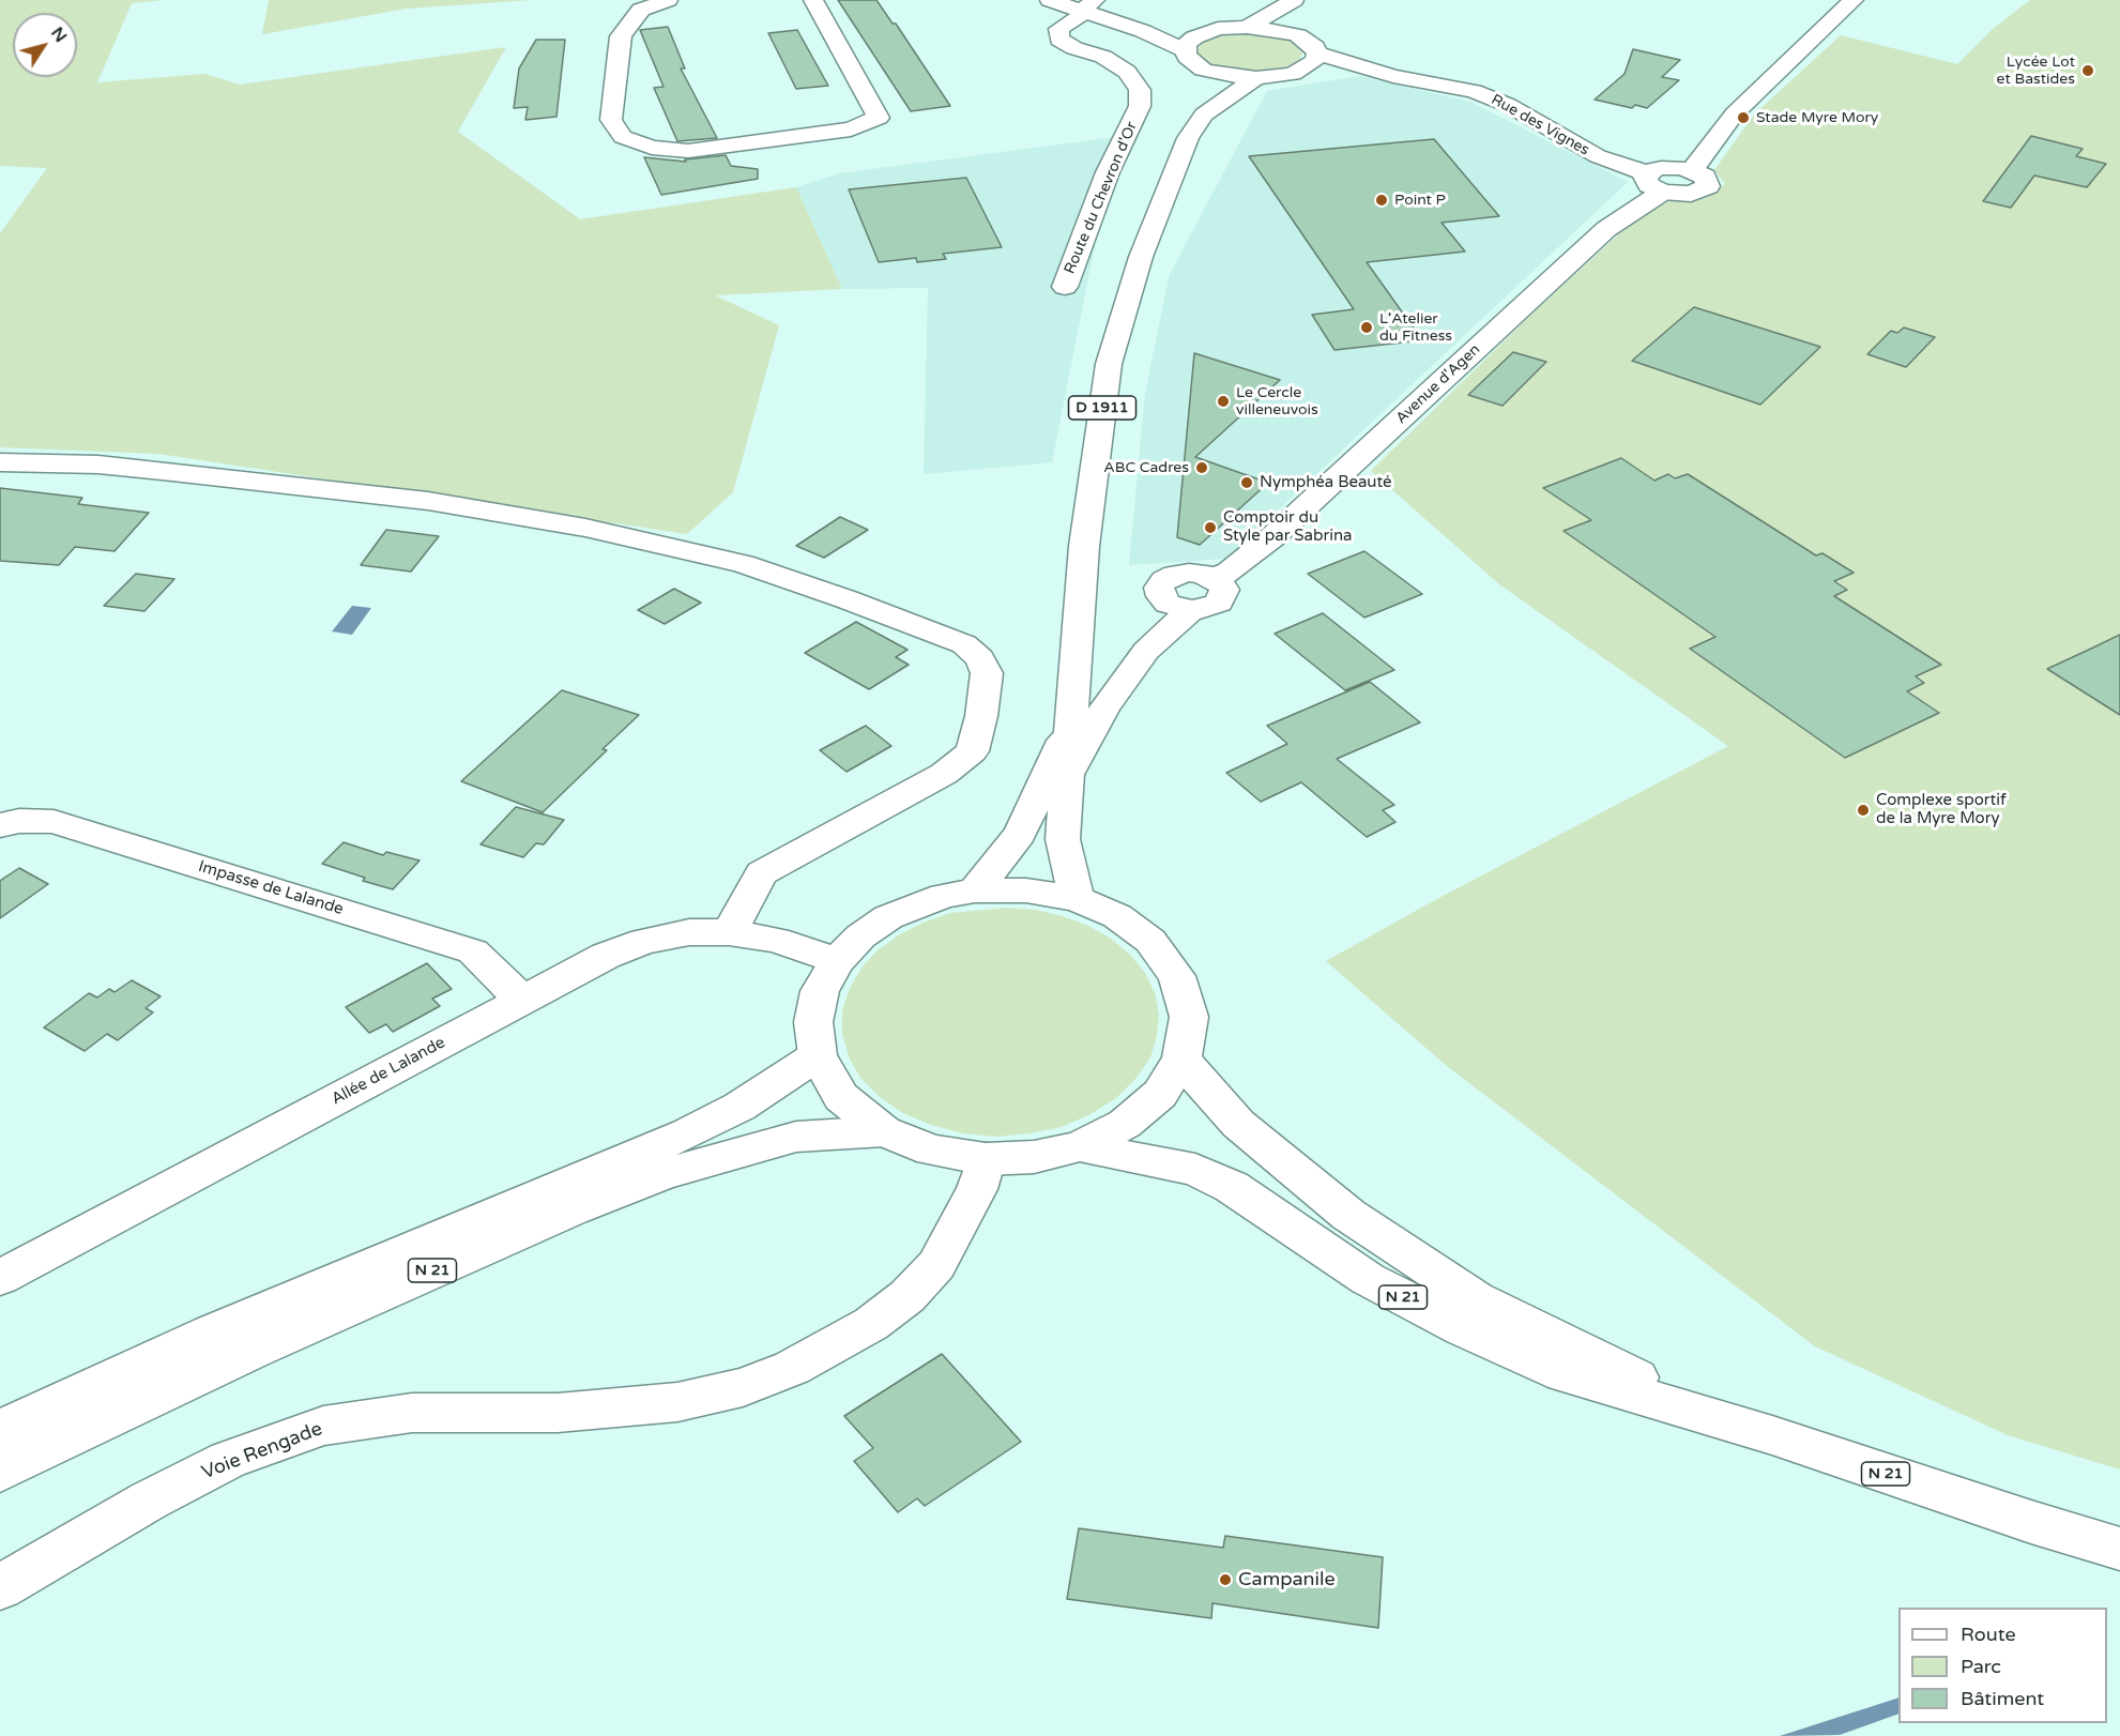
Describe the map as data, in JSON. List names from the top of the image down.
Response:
{
  "streets": {
    "main road": [
      "Rue des Vignes",
      "Route du Chevron d'Or",
      "Avenue d'Agen",
      "D 1911",
      "Impasse de Lalande",
      "Allée de Lalande",
      "N 21",
      "Voie Rengade"
    ]
  },
  "crossings": [
    ["Rue des Vignes", "Avenue d'Agen"],
    ["Rue des Vignes", "D 1911"],
    ["Impasse de Lalande", "Allée de Lalande"]
  ],
  "places": [
    "Lycée Lot et Bastides",
    "Stade Myre Mory",
    "Point P",
    "L'Atelier du Fitness",
    "Le Cercle villeneuvois",
    "ABC Cadres",
    "Nymphéa Beauté",
    "Comptoir du Style par Sabrina",
    "Complexe sportif de la Myre Mory",
    "Campanile"
  ],
  "legend": ["Route", "Parc", "Bâtiment"],
  "north": "top right"
}
